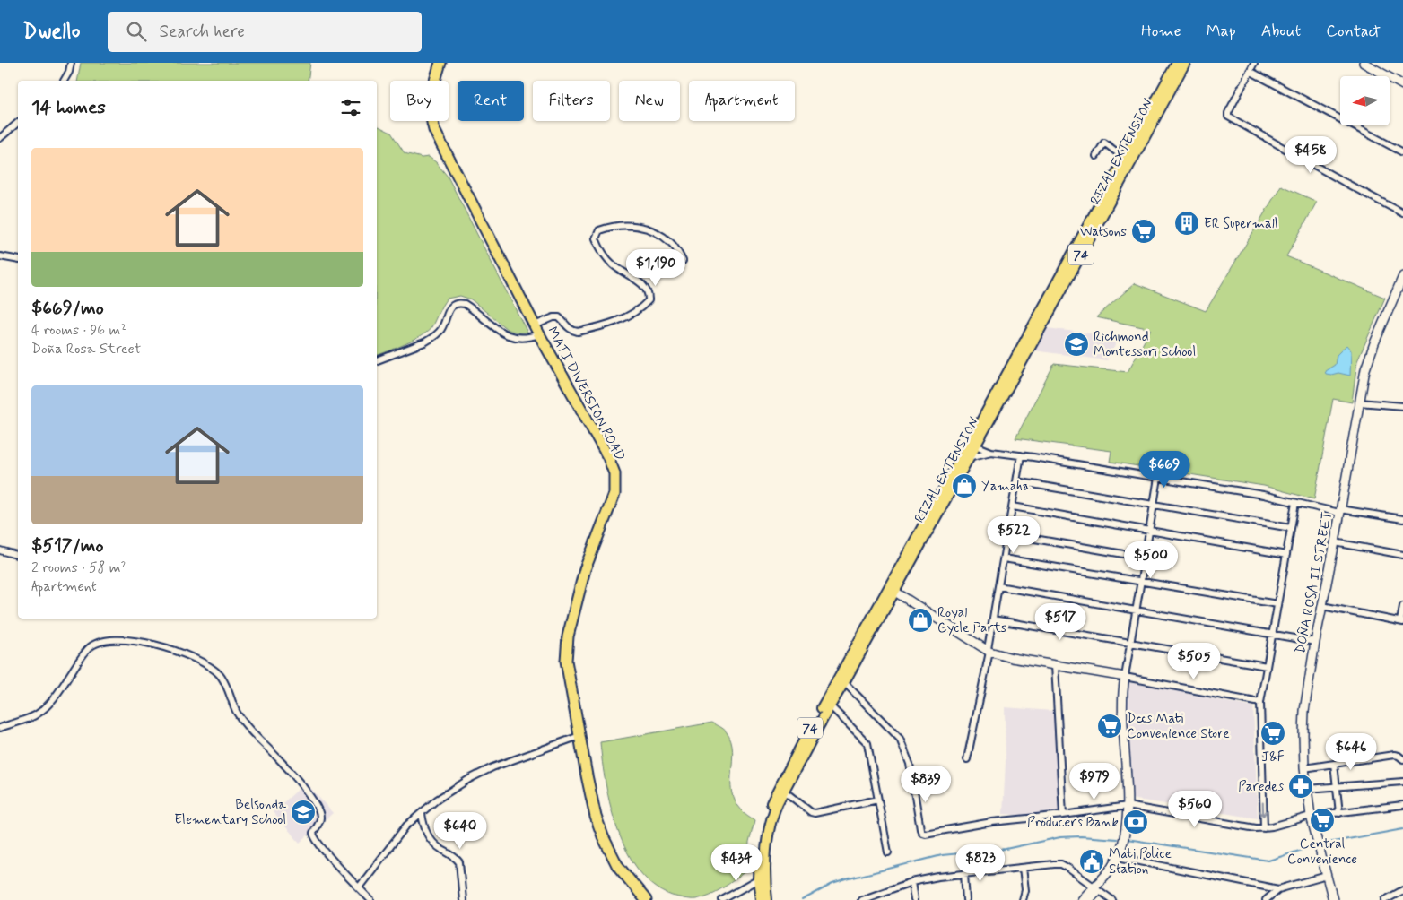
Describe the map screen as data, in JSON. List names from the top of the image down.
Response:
{
  "streets": {
    "highway": ["MATI DIVERSION ROAD"],
    "main road": ["RIZAL EXTENSION", "74", "DOÑA ROSA II STREET"]
  },
  "places": {
    "building": ["ER Supermall"],
    "supermarket": [
      "Watsons",
      "Dccs Mati Convenience Store",
      "J&F",
      "Central Convenience"
    ],
    "school or university": ["Richmond Montessori School", "Belsonda Elementary School"],
    "shop": ["Yamaha", "Royal Cycle Parts"],
    "pharmacy": ["Paredes"],
    "bank": ["Producers Bank"],
    "public building": ["Mati Police Station"]
  },
  "north": "left",
  "page": {
    "header": "Dwello",
    "search": "Search here",
    "nav": [
      "Home",
      "Map",
      "About",
      "Contact"
    ],
    "chip": [
      "Buy",
      "Rent",
      "Filters",
      "New",
      "Apartment"
    ],
    "heading": "14 homes",
    "list": [
      {
        "name": "$669/mo",
        "note": "4 rooms · 96 m² · Doña Rosa Street"
      },
      {
        "name": "$517/mo",
        "note": "2 rooms · 58 m² · Apartment"
      }
    ],
    "price": [
      "$458",
      "$1,190",
      "$669",
      "$522",
      "$500",
      "$517",
      "$505",
      "$646",
      "$979",
      "$839",
      "$560",
      "$640",
      "$434",
      "$823"
    ]
  }
}
